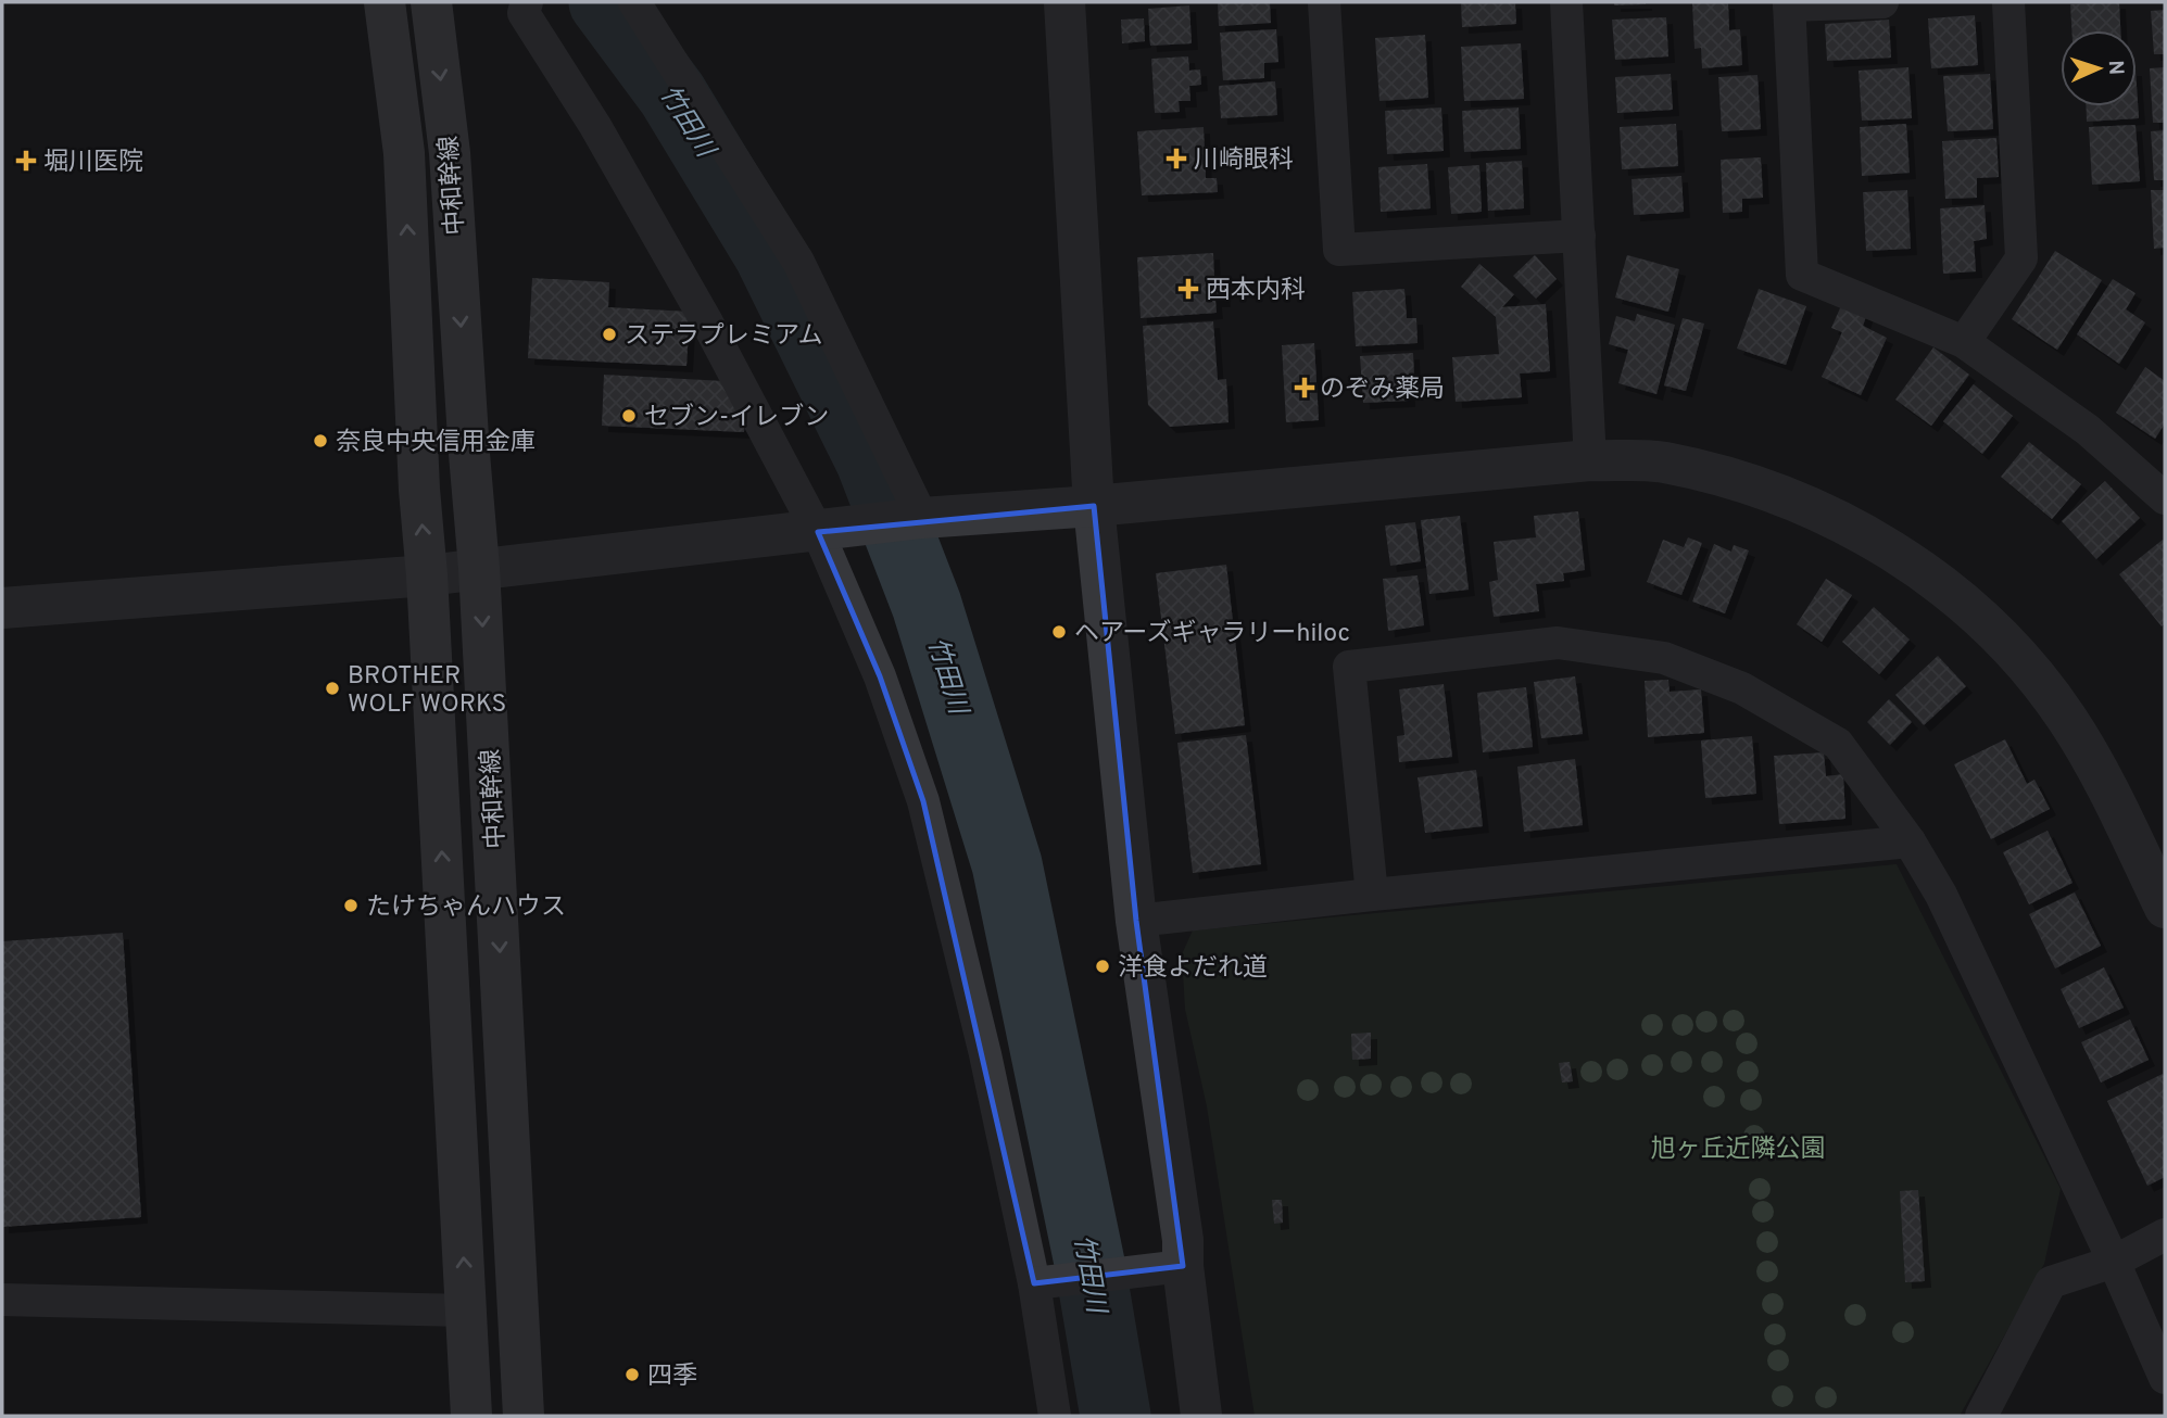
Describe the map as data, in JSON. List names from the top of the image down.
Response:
{
  "streets": {
    "main road": ["中和幹線"]
  },
  "water": ["竹田川"],
  "parks": ["旭ヶ丘近隣公園"],
  "places": {
    "health": [
      "川崎眼科",
      "堀川医院",
      "西本内科",
      "のぞみ薬局"
    ],
    "other": [
      "ステラプレミアム",
      "セブン-イレブン",
      "奈良中央信用金庫",
      "ヘアーズギャラリーhiloc",
      "BROTHER WOLF WORKS",
      "たけちゃんハウス",
      "洋食よだれ道",
      "四季"
    ]
  },
  "north": "right"
}
